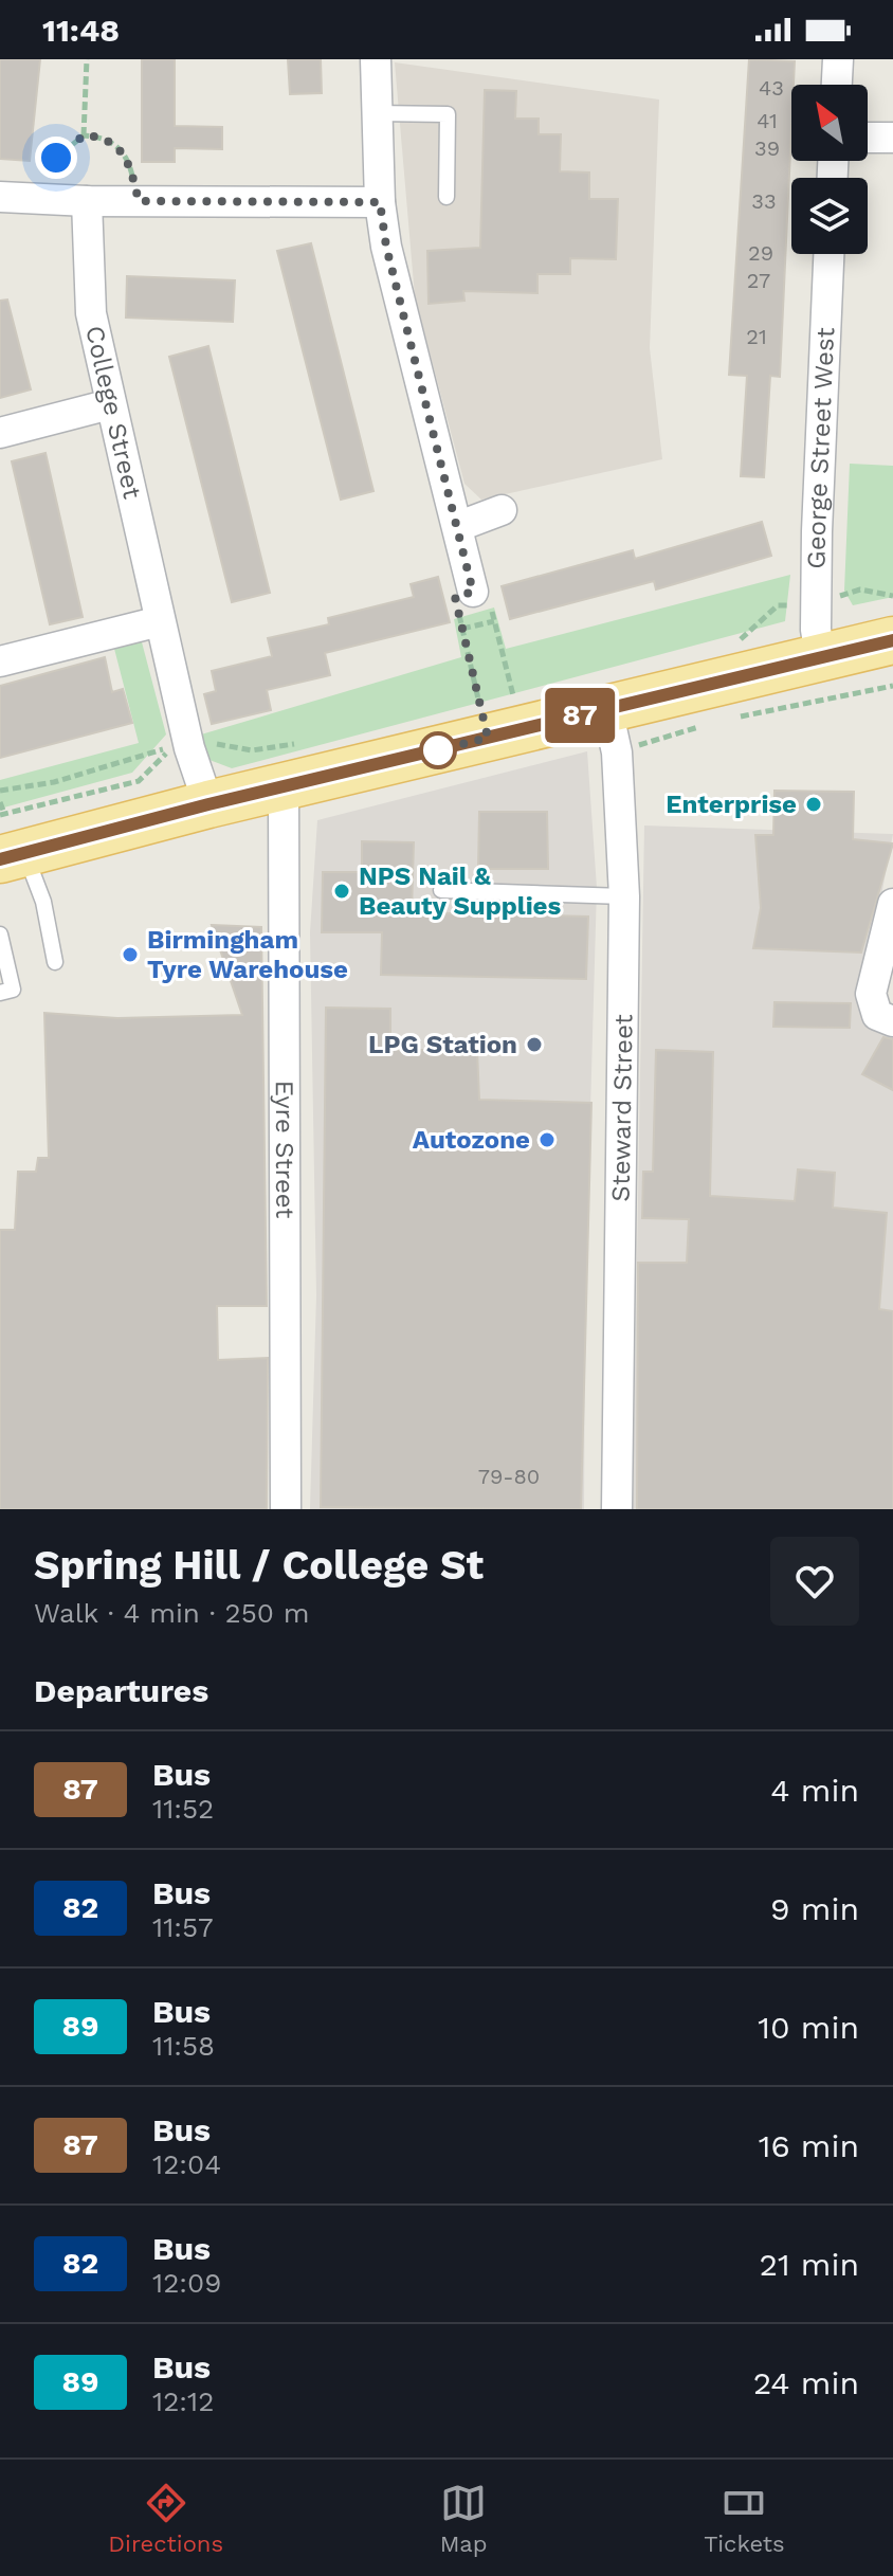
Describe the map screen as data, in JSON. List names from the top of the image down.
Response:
{
  "streets": {
    "street": [
      "College Street",
      "George Street West",
      "Steward Street",
      "Eyre Street"
    ]
  },
  "places": [
    "Enterprise",
    "NPS Nail & Beauty Supplies",
    "Birmingham Tyre Warehouse",
    "LPG Station",
    "Autozone"
  ],
  "lines": ["bus line 87"],
  "house_numbers": [
    "43",
    "41",
    "39",
    "33",
    "29",
    "27",
    "21",
    "79-80"
  ],
  "north": "top left",
  "page": {
    "status": "11:48",
    "on_map": "87",
    "heading": [
      ["Spring Hill / College St", "Walk · 4 min · 250 m"],
      "Departures"
    ],
    "list": [
      {
        "mark": "87",
        "name": "Bus",
        "note": "11:52",
        "value": "4 min"
      },
      {
        "mark": "82",
        "name": "Bus",
        "note": "11:57",
        "value": "9 min"
      },
      {
        "mark": "89",
        "name": "Bus",
        "note": "11:58",
        "value": "10 min"
      },
      {
        "mark": "87",
        "name": "Bus",
        "note": "12:04",
        "value": "16 min"
      },
      {
        "mark": "82",
        "name": "Bus",
        "note": "12:09",
        "value": "21 min"
      },
      {
        "mark": "89",
        "name": "Bus",
        "note": "12:12",
        "value": "24 min"
      }
    ],
    "tabs": ["Directions", "Map", "Tickets"]
  }
}
